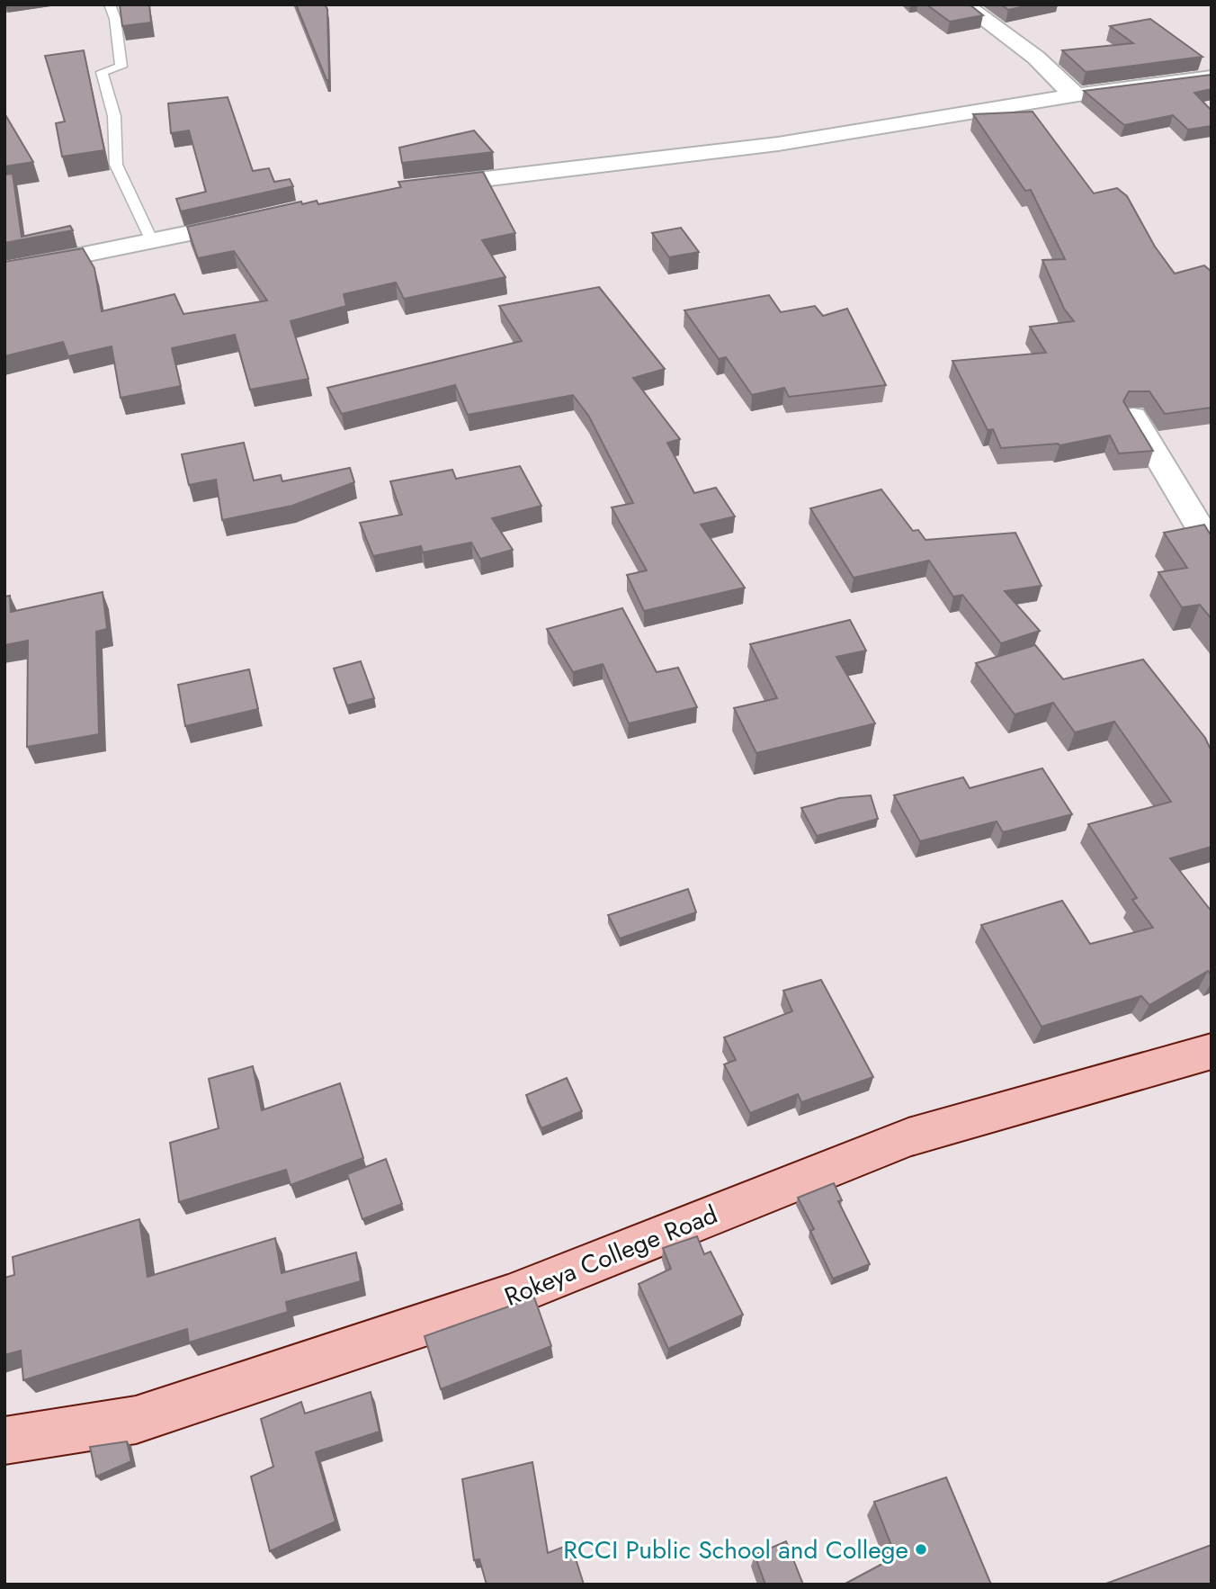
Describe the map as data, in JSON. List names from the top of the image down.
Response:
{
  "streets": {
    "street": ["Rokeya College Road"]
  },
  "places": ["RCCI Public School and College"]
}
